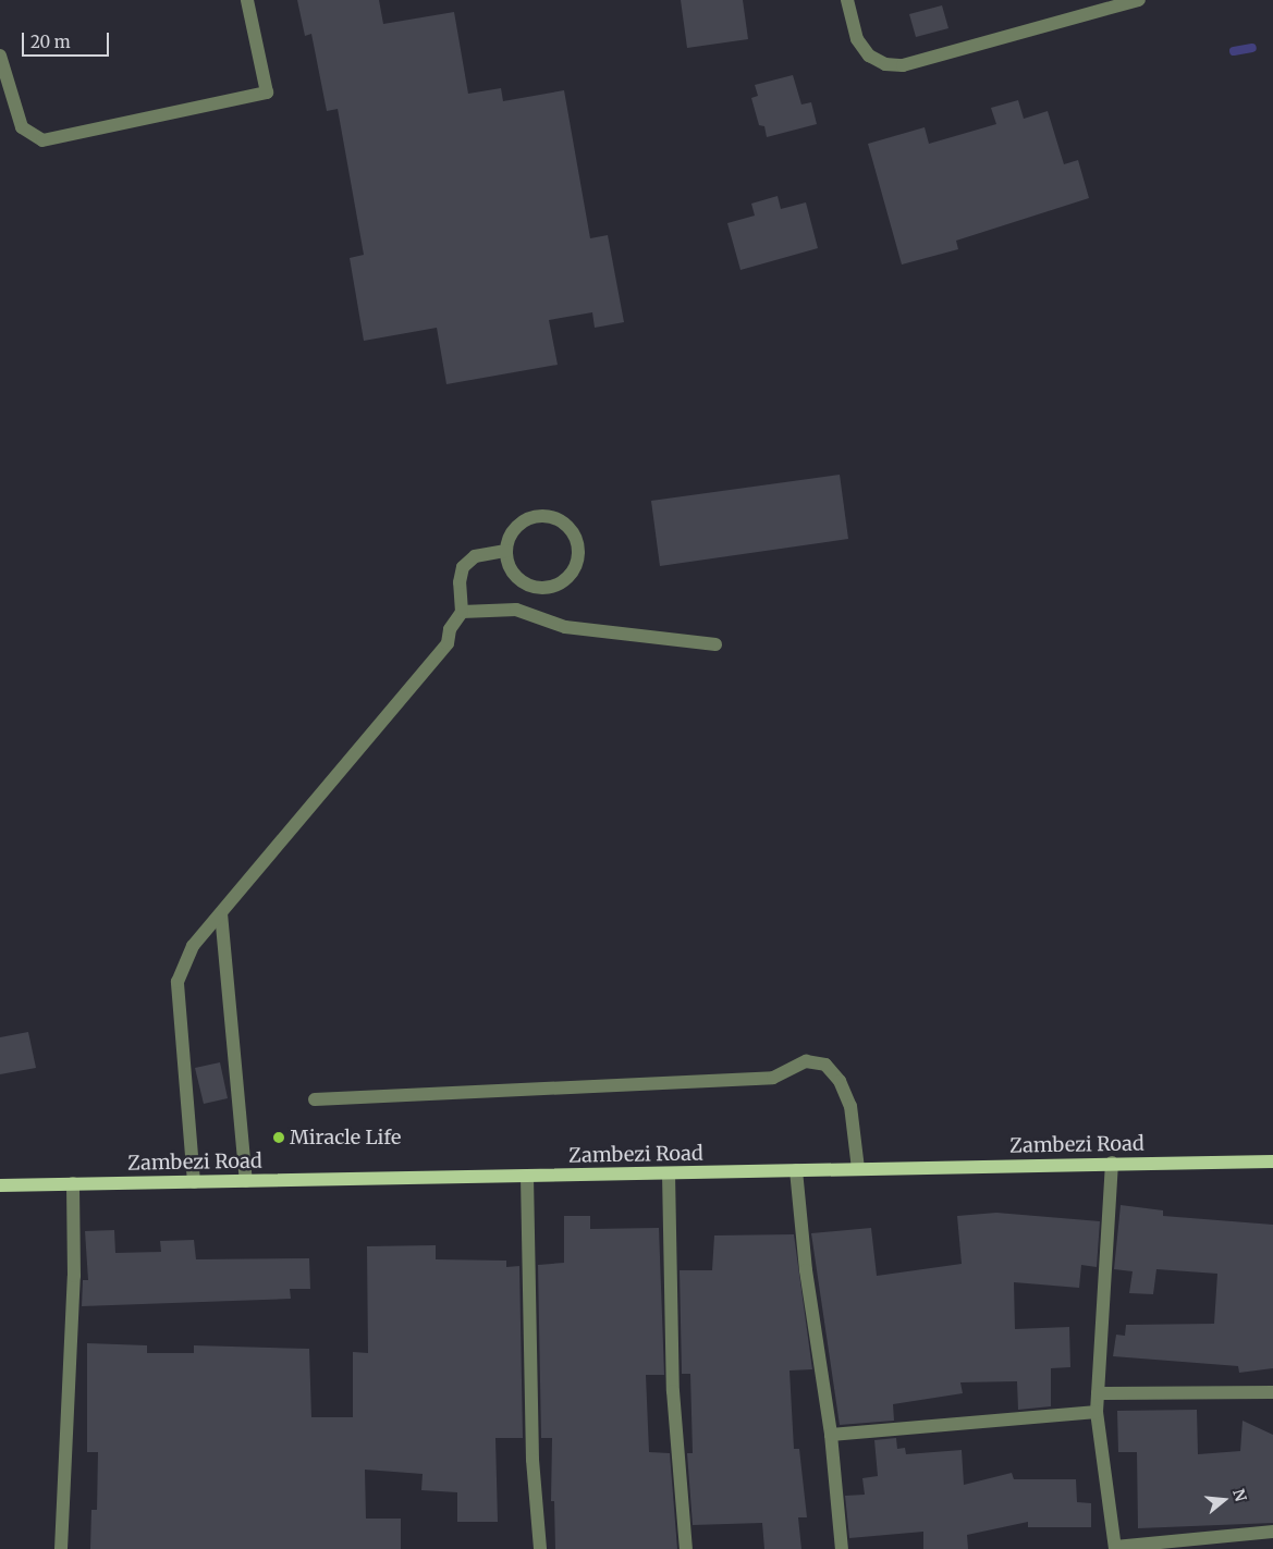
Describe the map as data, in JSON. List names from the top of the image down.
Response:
{
  "streets": {
    "main road": ["Zambezi Road"]
  },
  "places": ["Miracle Life"],
  "scale_bar": "20 m",
  "north": "right"
}
